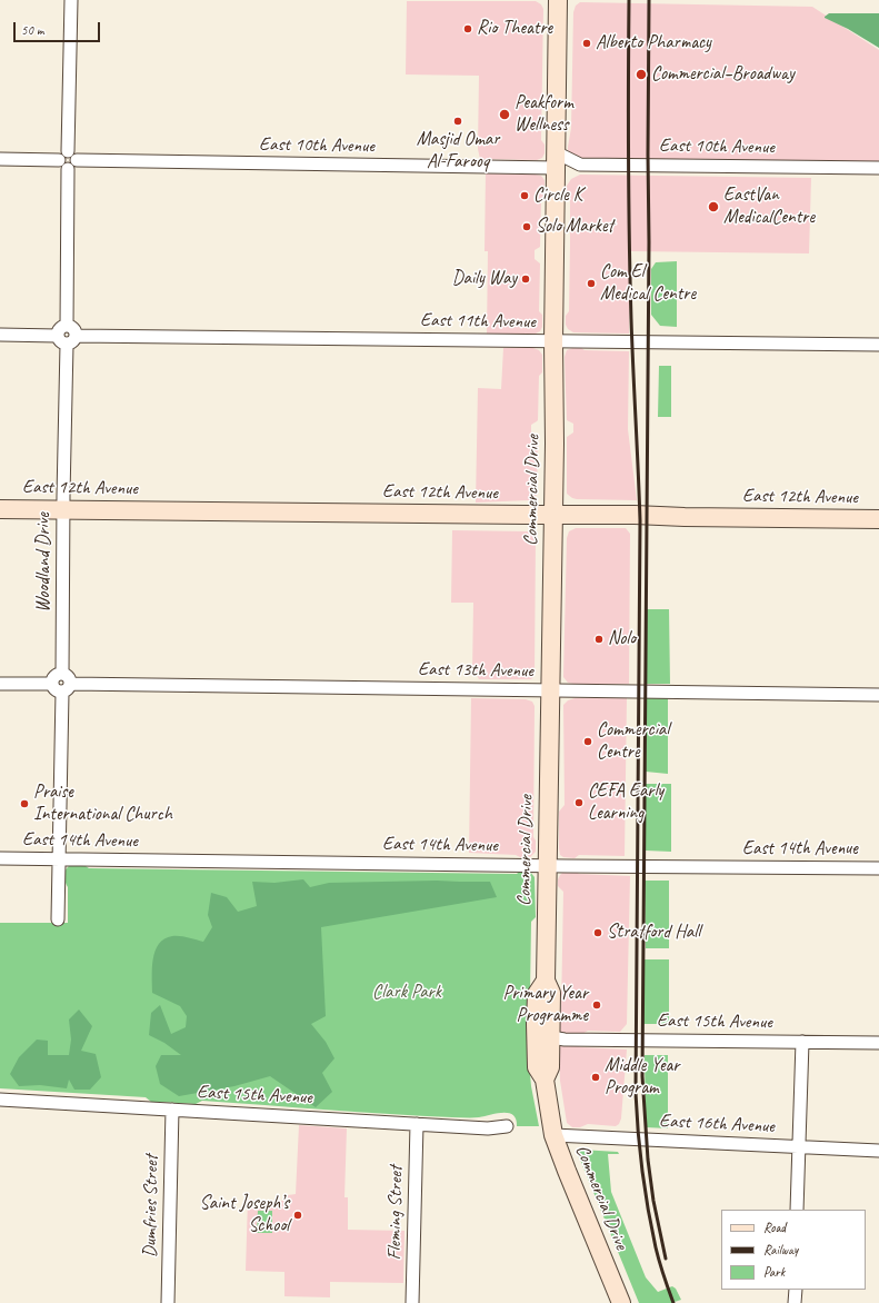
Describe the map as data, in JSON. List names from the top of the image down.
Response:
{
  "streets": {
    "street": [
      "East 10th Avenue",
      "East 11th Avenue",
      "East 12th Avenue",
      "Commercial Drive",
      "Woodland Drive",
      "East 13th Avenue",
      "East 14th Avenue",
      "East 15th Avenue",
      "East 16th Avenue",
      "Dumfries Street",
      "Fleming Street"
    ]
  },
  "crossings": [
    ["East 10th Avenue", "Commercial Drive"],
    ["East 11th Avenue", "Commercial Drive"],
    ["East 11th Avenue", "Woodland Drive"],
    ["East 12th Avenue", "Commercial Drive"],
    ["East 12th Avenue", "Woodland Drive"],
    ["Commercial Drive", "East 13th Avenue"],
    ["Commercial Drive", "East 14th Avenue"],
    ["Commercial Drive", "East 15th Avenue"],
    ["Commercial Drive", "East 16th Avenue"],
    ["Woodland Drive", "East 13th Avenue"],
    ["East 15th Avenue", "Dumfries Street"],
    ["East 15th Avenue", "Fleming Street"]
  ],
  "parks": ["Clark Park"],
  "places": [
    "Rio Theatre",
    "Alberto Pharmacy",
    "Commercial–Broadway",
    "Peakform Wellness",
    "Masjid Omar Al-Farooq",
    "Circle K",
    "EastVan MedicalCentre",
    "Solo Market",
    "Daily Way",
    "Com El Medical Centre",
    "Nolo",
    "Commercial Centre",
    "CEFA Early Learning",
    "Praise International Church",
    "Stratford Hall",
    "Primary Year Programme",
    "Middle Year Program",
    "Saint Joseph’s School"
  ],
  "legend": ["Road", "Railway", "Park"],
  "scale_bar": "50 m"
}
